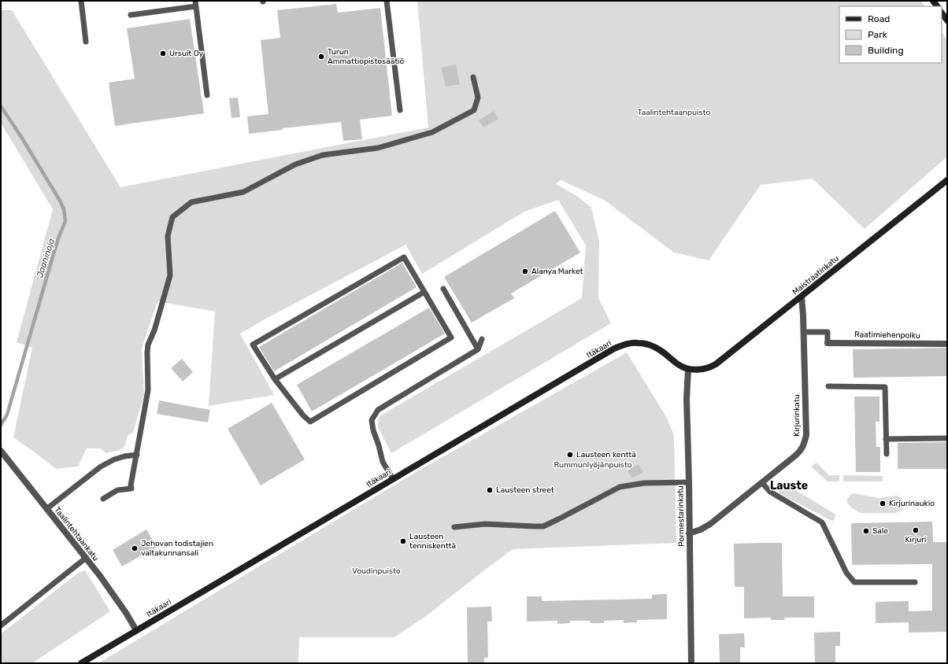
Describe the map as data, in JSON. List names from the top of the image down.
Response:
{
  "streets": {
    "street": [
      "Maistraatinkatu",
      "Raatimiehenpolku",
      "Itäkaari",
      "Kirjurinkatu",
      "Pormestarinkatu",
      "Taalintehtaankatu"
    ]
  },
  "crossings": [
    ["Maistraatinkatu", "Itäkaari"],
    ["Maistraatinkatu", "Kirjurinkatu"],
    ["Maistraatinkatu", "Pormestarinkatu"],
    ["Itäkaari", "Pormestarinkatu"],
    ["Itäkaari", "Taalintehtaankatu"],
    ["Kirjurinkatu", "Pormestarinkatu"]
  ],
  "districts": ["Lauste"],
  "water": ["Jaaninoja"],
  "parks": ["Taalintehtaanpuisto", "Rummunlyöjänpuisto", "Voudinpuisto"],
  "places": [
    "Ursuit Oy",
    "Turun Ammattiopistosäätiö",
    "Alanya Market",
    "Lausteen kenttä",
    "Lausteen street",
    "Kirjurinaukio",
    "Kirjuri",
    "Sale",
    "Lausteen tenniskenttä",
    "Jehovan todistajien valtakunnansali"
  ],
  "legend": ["Road", "Park", "Building"]
}
